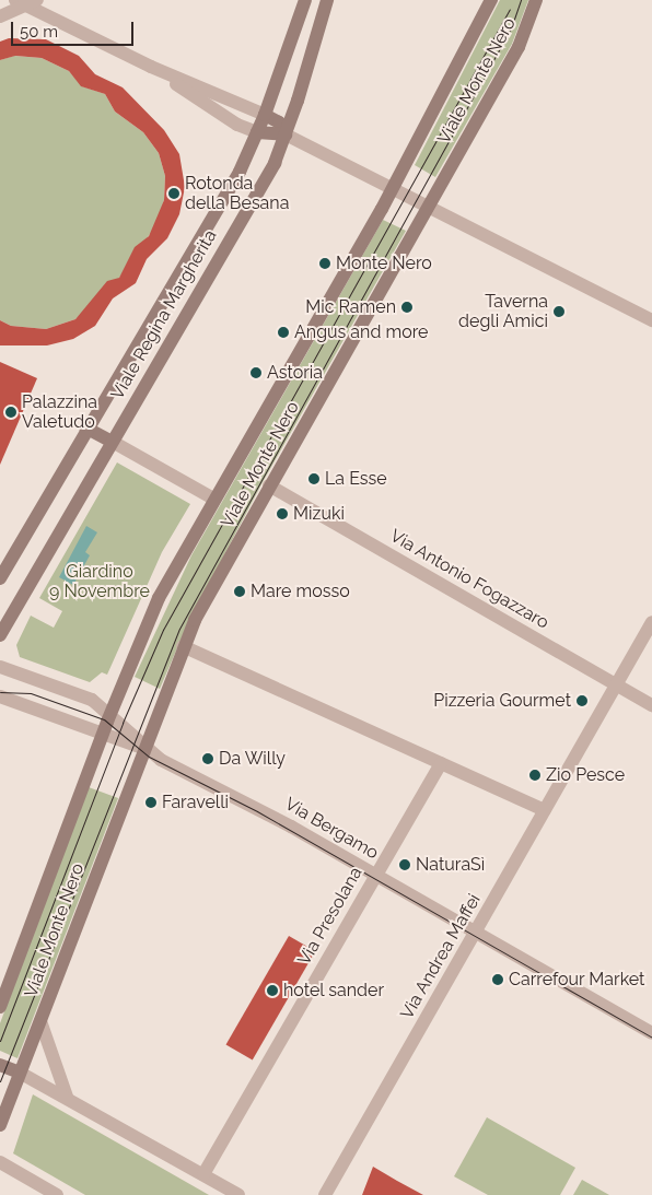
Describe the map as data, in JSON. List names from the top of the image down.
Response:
{
  "streets": {
    "street": [
      "Viale Monte Nero",
      "Viale Regina Margherita",
      "Via Antonio Fogazzaro",
      "Via Bergamo",
      "Via Presolana",
      "Via Andrea Maffei"
    ]
  },
  "crossings": [
    ["Viale Monte Nero", "Via Antonio Fogazzaro"],
    ["Viale Monte Nero", "Via Bergamo"],
    ["Via Antonio Fogazzaro", "Via Andrea Maffei"],
    ["Via Bergamo", "Via Presolana"],
    ["Via Bergamo", "Via Andrea Maffei"]
  ],
  "parks": ["Giardino 9 Novembre"],
  "places": [
    "Rotonda della Besana",
    "Monte Nero",
    "Mic Ramen",
    "Taverna degli Amici",
    "Angus and more",
    "Astoria",
    "Palazzina Valetudo",
    "La Esse",
    "Mizuki",
    "Mare mosso",
    "Pizzeria Gourmet",
    "Da Willy",
    "Zio Pesce",
    "Faravelli",
    "NaturaSì",
    "Carrefour Market",
    "hotel sander"
  ],
  "scale_bar": "50 m"
}
